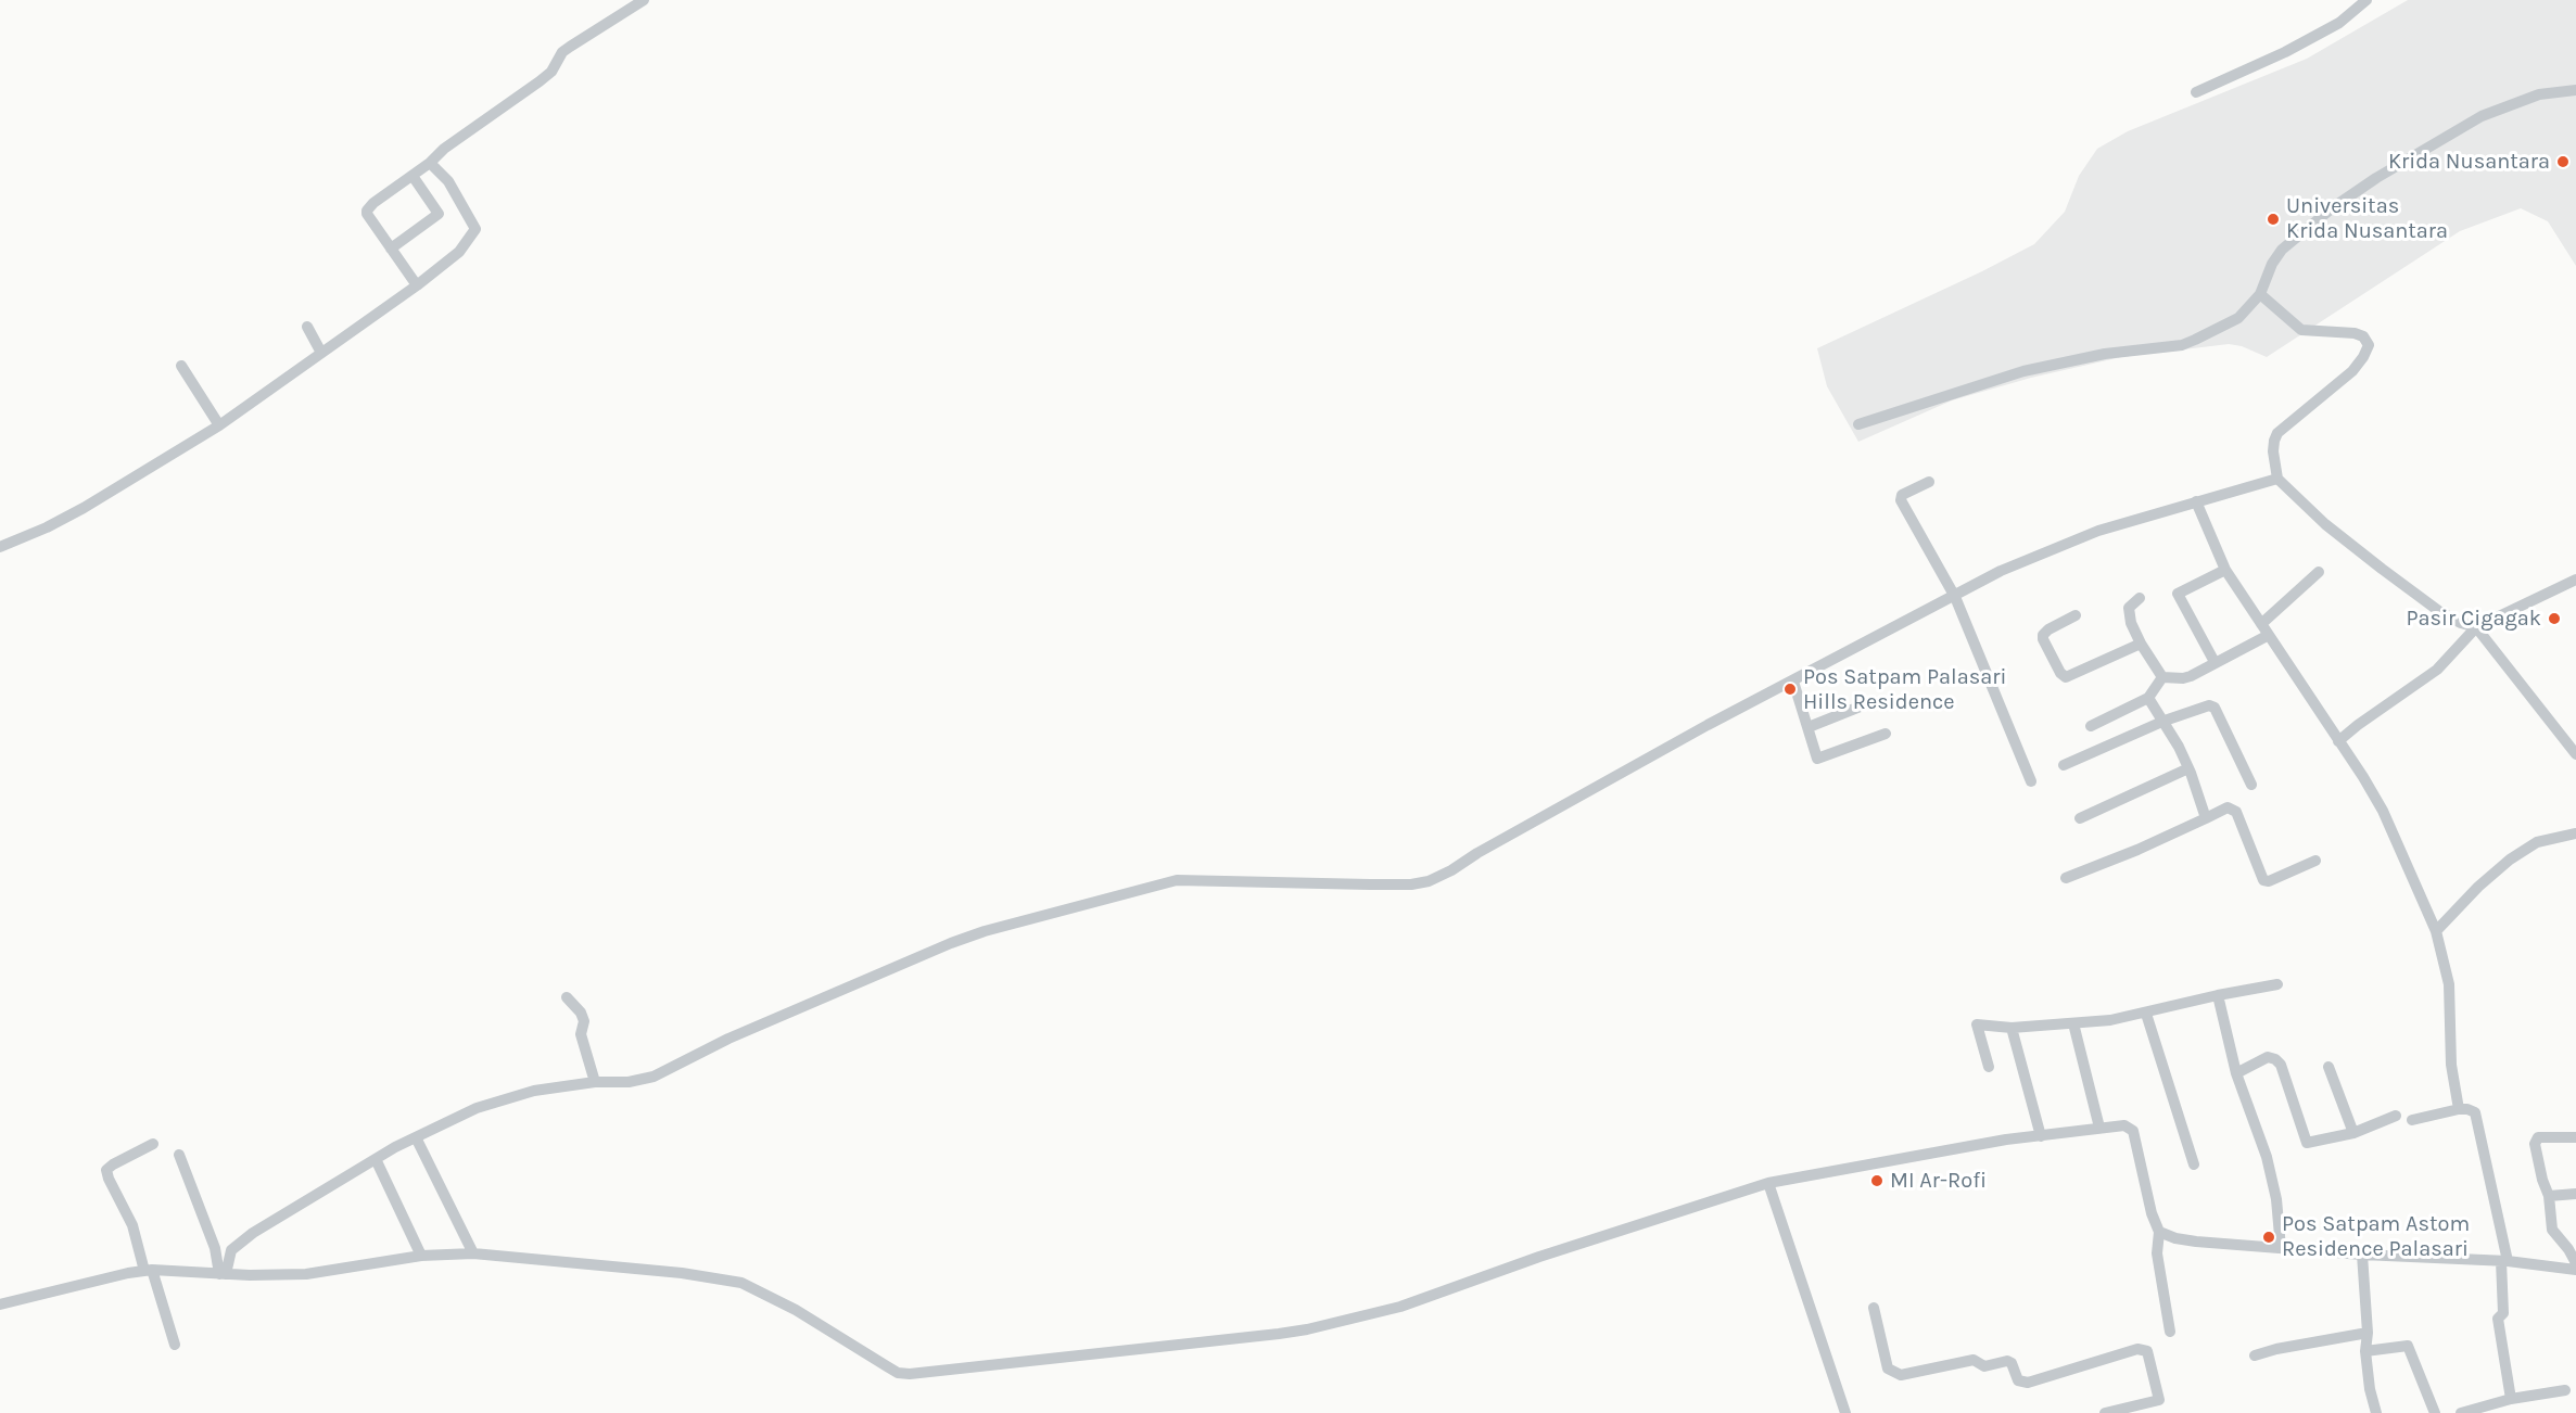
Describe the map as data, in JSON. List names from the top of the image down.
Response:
{
  "places": [
    "Krida Nusantara",
    "Universitas Krida Nusantara",
    "Pasir Cigagak",
    "Pos Satpam Palasari Hills Residence",
    "MI Ar-Rofi",
    "Pos Satpam Astom Residence Palasari"
  ]
}
